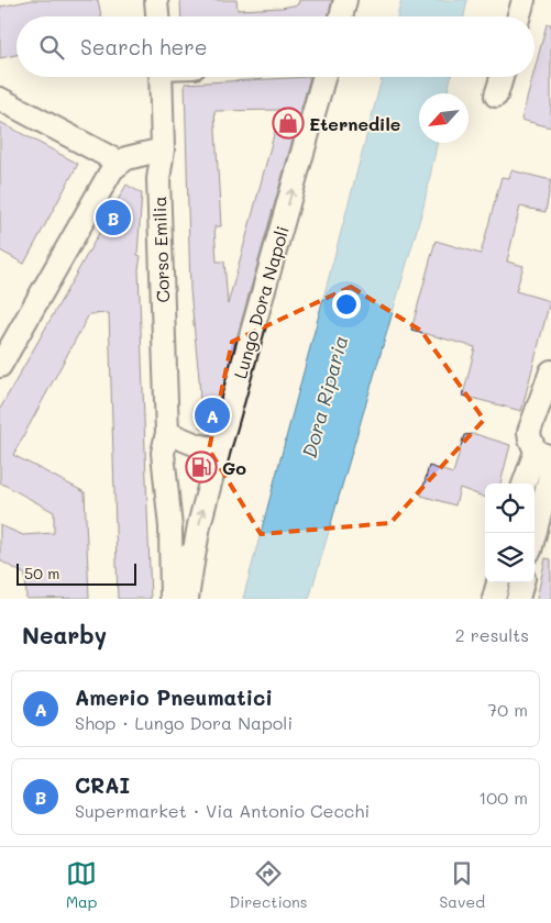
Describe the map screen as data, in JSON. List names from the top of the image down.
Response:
{
  "streets": {
    "street": ["Corso Emilia", "Lungo Dora Napoli"]
  },
  "crossings": [
    ["Corso Emilia", "Lungo Dora Napoli"]
  ],
  "one_way": ["Lungo Dora Napoli"],
  "water": ["Dora Riparia"],
  "places": {
    "shop": ["Eternedile"],
    "fuel station": ["Go"]
  },
  "scale_bar": "50 m",
  "north": "bottom left",
  "page": {
    "search": "Search here",
    "pins": ["B", "A"],
    "scale": "50 m",
    "heading": ["Nearby", "2 results"],
    "list": [
      {
        "mark": "A",
        "name": "Amerio Pneumatici",
        "note": "Shop · Lungo Dora Napoli",
        "value": "70 m"
      },
      {
        "mark": "B",
        "name": "CRAI",
        "note": "Supermarket · Via Antonio Cecchi",
        "value": "100 m"
      }
    ],
    "nav": ["Map", "Directions", "Saved"]
  }
}
